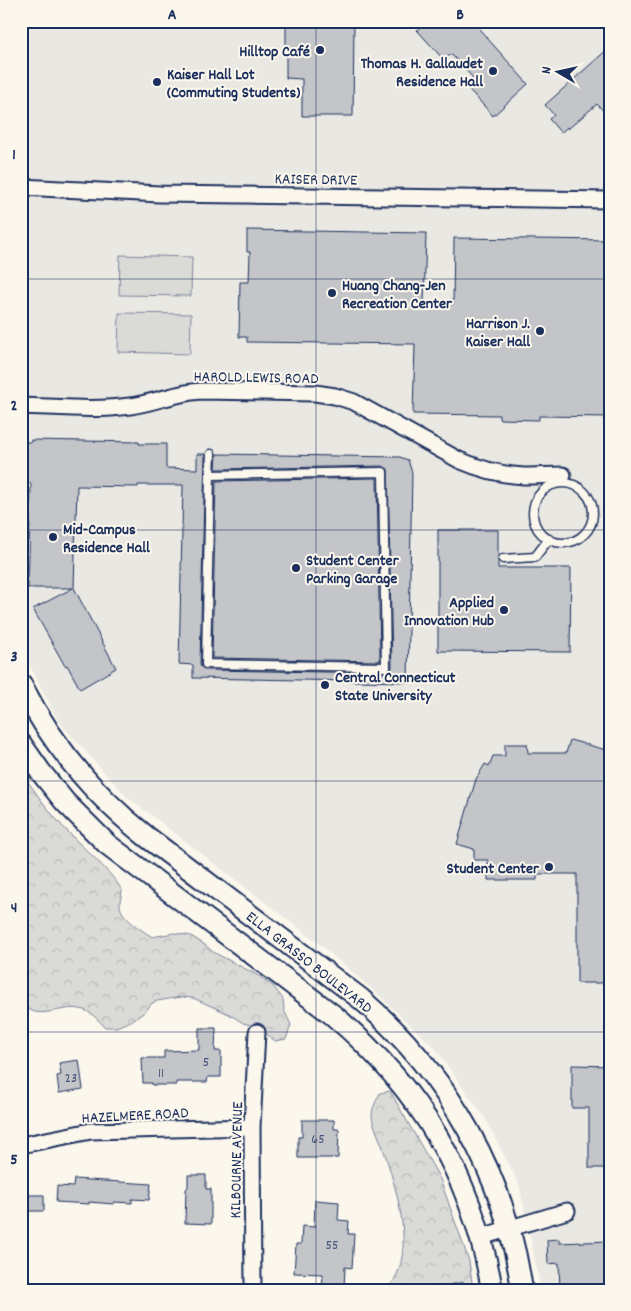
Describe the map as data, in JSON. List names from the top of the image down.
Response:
{
  "streets": {
    "main road": ["ELLA GRASSO BOULEVARD"],
    "street": [
      "KAISER DRIVE",
      "HAROLD LEWIS ROAD",
      "HAZELMERE ROAD",
      "KILBOURNE AVENUE"
    ]
  },
  "crossings": [
    ["HAZELMERE ROAD", "KILBOURNE AVENUE"]
  ],
  "places": [
    "Hilltop Café",
    "Thomas H. Gallaudet Residence Hall",
    "Kaiser Hall Lot (Commuting Students)",
    "Huang Chang-Jen Recreation Center",
    "Harrison J. Kaiser Hall",
    "Mid-Campus Residence Hall",
    "Student Center Parking Garage",
    "Applied Innovation Hub",
    "Central Connecticut State University",
    "Student Center"
  ],
  "house_numbers": [
    "5",
    "11",
    "23",
    "65",
    "55"
  ],
  "north": "left",
  "grid": {
    "columns": ["A", "B"],
    "rows": [
      "1",
      "2",
      "3",
      "4",
      "5"
    ]
  }
}
